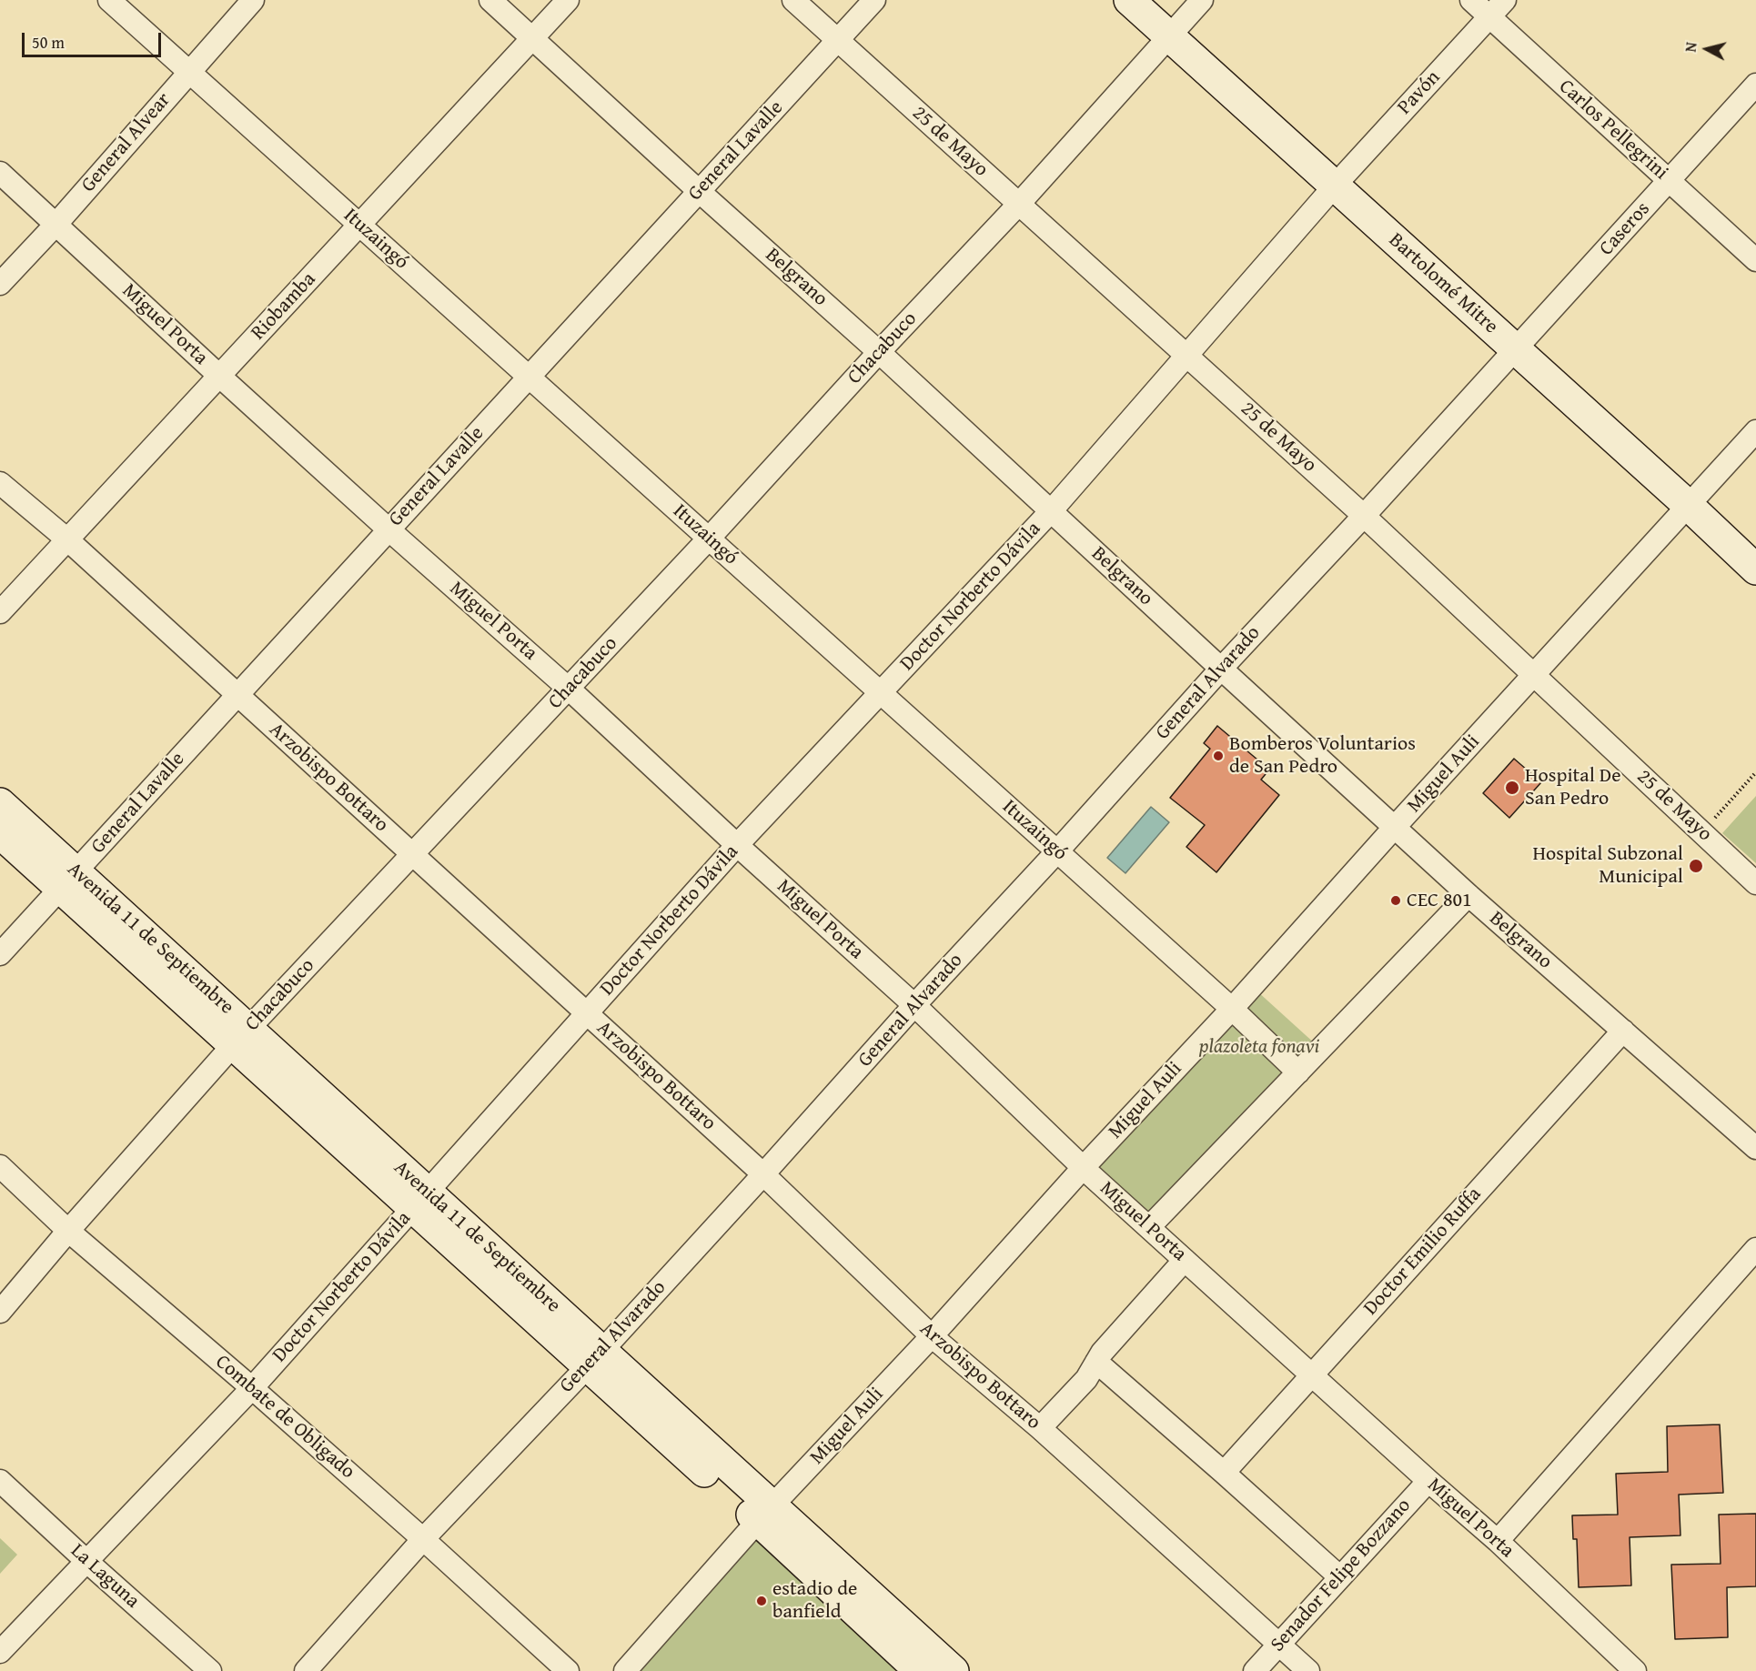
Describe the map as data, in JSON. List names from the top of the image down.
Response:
{
  "streets": {
    "main road": ["Bartolomé Mitre", "Avenida 11 de Septiembre"],
    "street": [
      "Pavón",
      "Carlos Pellegrini",
      "25 de Mayo",
      "General Alvear",
      "General Lavalle",
      "Caseros",
      "Ituzaingó",
      "Belgrano",
      "Riobamba",
      "Miguel Porta",
      "Chacabuco",
      "Doctor Norberto Dávila",
      "General Alvarado",
      "Miguel Auli",
      "Arzobispo Bottaro",
      "Doctor Emilio Ruffa",
      "Combate de Obligado",
      "Senador Felipe Bozzano",
      "La Laguna"
    ]
  },
  "crossings": [
    ["Pavón", "Carlos Pellegrini"],
    ["Pavón", "Bartolomé Mitre"],
    ["Pavón", "Doctor Norberto Dávila"],
    ["Carlos Pellegrini", "Caseros"],
    ["25 de Mayo", "General Lavalle"],
    ["25 de Mayo", "Chacabuco"],
    ["25 de Mayo", "Doctor Norberto Dávila"],
    ["25 de Mayo", "General Alvarado"],
    ["25 de Mayo", "Miguel Auli"],
    ["General Alvear", "Ituzaingó"],
    ["General Alvear", "Miguel Porta"],
    ["General Lavalle", "Ituzaingó"],
    ["General Lavalle", "Belgrano"],
    ["General Lavalle", "Miguel Porta"],
    ["General Lavalle", "Arzobispo Bottaro"],
    ["General Lavalle", "Avenida 11 de Septiembre"],
    ["Caseros", "Bartolomé Mitre"],
    ["Caseros", "General Alvarado"],
    ["Ituzaingó", "Riobamba"],
    ["Ituzaingó", "Chacabuco"],
    ["Ituzaingó", "Doctor Norberto Dávila"],
    ["Ituzaingó", "General Alvarado"],
    ["Ituzaingó", "Miguel Auli"],
    ["Belgrano", "Riobamba"],
    ["Belgrano", "Chacabuco"],
    ["Belgrano", "Doctor Norberto Dávila"],
    ["Belgrano", "General Alvarado"],
    ["Belgrano", "Miguel Auli"],
    ["Belgrano", "Doctor Emilio Ruffa"],
    ["Bartolomé Mitre", "Chacabuco"],
    ["Bartolomé Mitre", "Doctor Norberto Dávila"],
    ["Bartolomé Mitre", "General Alvarado"],
    ["Bartolomé Mitre", "Miguel Auli"],
    ["Riobamba", "Miguel Porta"],
    ["Riobamba", "Arzobispo Bottaro"],
    ["Miguel Porta", "Chacabuco"],
    ["Miguel Porta", "Doctor Norberto Dávila"],
    ["Miguel Porta", "General Alvarado"],
    ["Miguel Porta", "Miguel Auli"],
    ["Miguel Porta", "Doctor Emilio Ruffa"],
    ["Miguel Porta", "Senador Felipe Bozzano"],
    ["Chacabuco", "Arzobispo Bottaro"],
    ["Chacabuco", "Avenida 11 de Septiembre"],
    ["Chacabuco", "Combate de Obligado"],
    ["Doctor Norberto Dávila", "Arzobispo Bottaro"],
    ["Doctor Norberto Dávila", "Avenida 11 de Septiembre"],
    ["Doctor Norberto Dávila", "Combate de Obligado"],
    ["Doctor Norberto Dávila", "La Laguna"],
    ["General Alvarado", "Arzobispo Bottaro"],
    ["General Alvarado", "Avenida 11 de Septiembre"],
    ["General Alvarado", "Combate de Obligado"],
    ["Miguel Auli", "Arzobispo Bottaro"],
    ["Miguel Auli", "Avenida 11 de Septiembre"],
    ["Arzobispo Bottaro", "Senador Felipe Bozzano"]
  ],
  "parks": ["plazoleta fonavi"],
  "places": [
    "Bomberos Voluntarios de San Pedro",
    "Hospital De San Pedro",
    "Hospital Subzonal Municipal",
    "CEC 801",
    "estadio de banfield"
  ],
  "scale_bar": "50 m",
  "north": "left"
}
